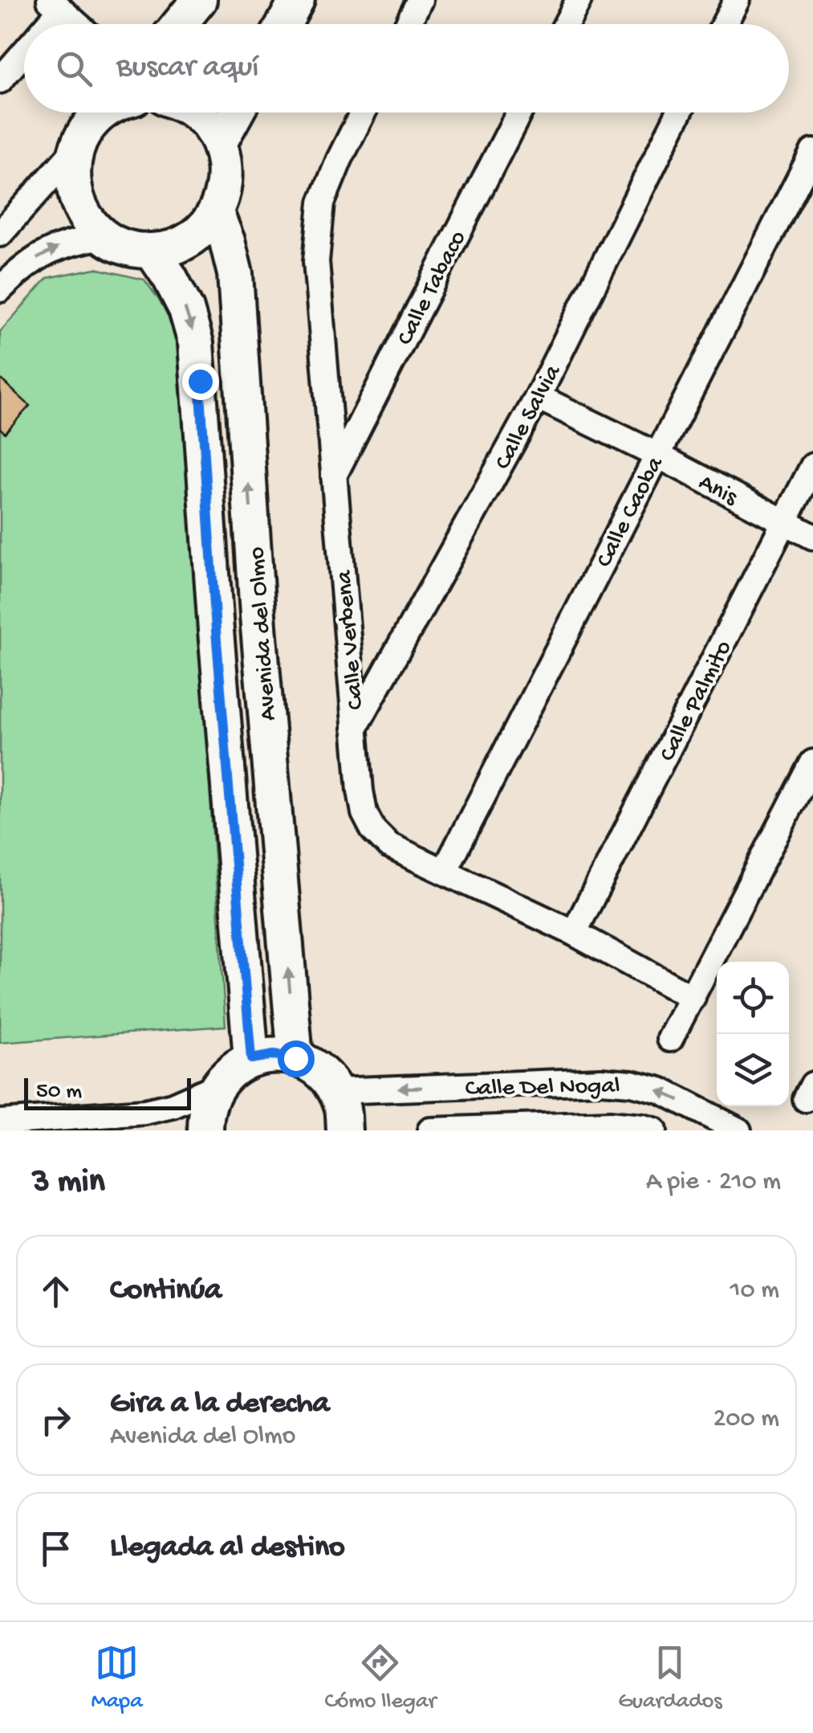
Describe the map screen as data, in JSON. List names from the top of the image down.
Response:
{
  "streets": {
    "street": [
      "Calle Tabaco",
      "Calle Salvia",
      "Anis",
      "Calle Caoba",
      "Avenida del Olmo",
      "Calle Verbena",
      "Calle Palmito",
      "Calle Del Nogal"
    ]
  },
  "crossings": [
    ["Calle Tabaco", "Calle Verbena"],
    ["Calle Salvia", "Anis"],
    ["Calle Salvia", "Calle Verbena"],
    ["Anis", "Calle Caoba"],
    ["Anis", "Calle Palmito"],
    ["Calle Caoba", "Calle Verbena"],
    ["Calle Verbena", "Calle Palmito"]
  ],
  "scale_bar": "50 m",
  "page": {
    "search": "Buscar aquí",
    "scale": "50 m",
    "heading": ["3 min", "A pie · 210 m"],
    "list": [
      ["Continúa", "10 m"],
      ["Gira a la derecha", "Avenida del Olmo", "200 m"],
      "Llegada al destino"
    ],
    "nav": ["Mapa", "Cómo llegar", "Guardados"]
  }
}
